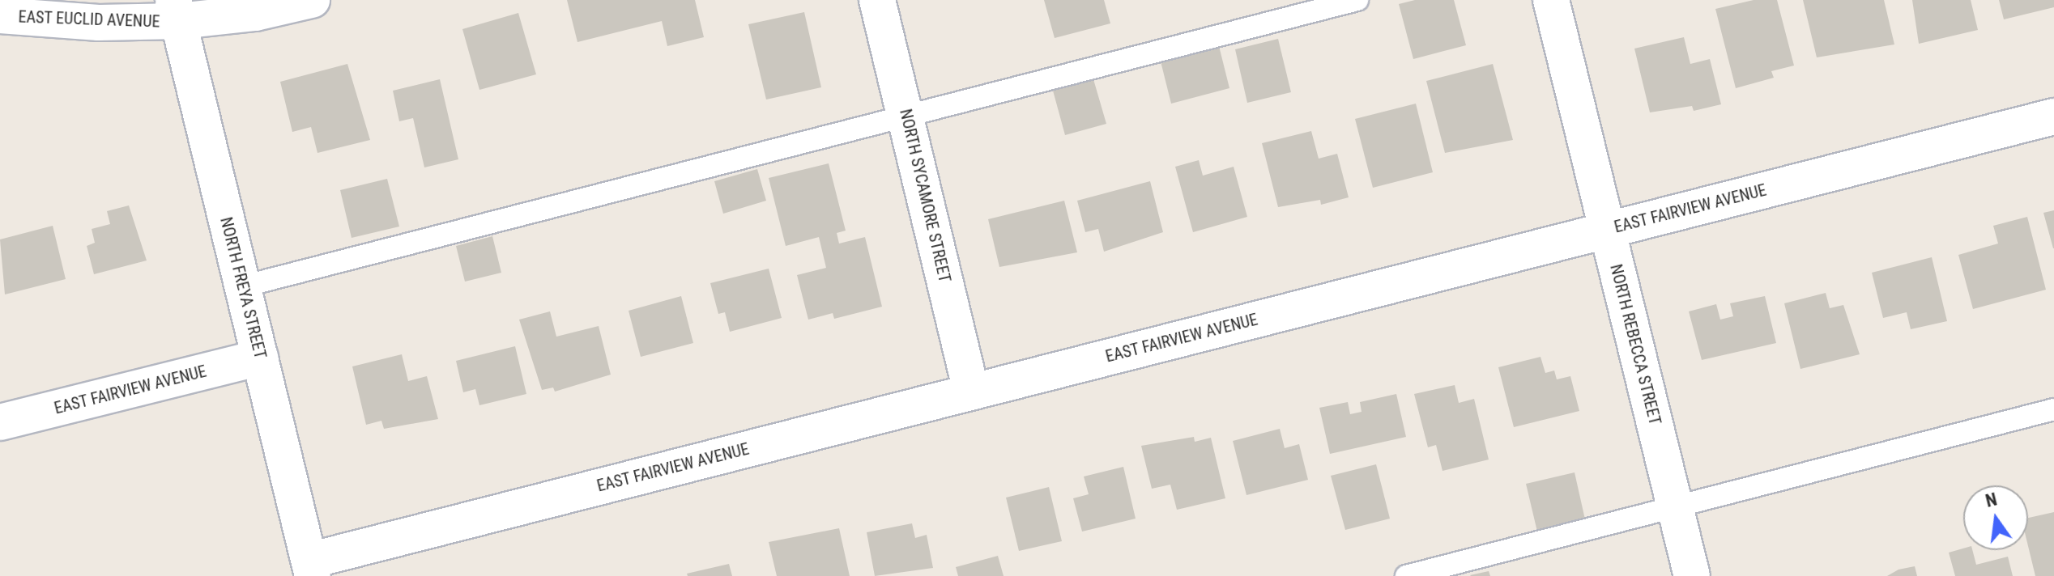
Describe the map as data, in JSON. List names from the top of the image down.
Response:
{
  "streets": {
    "street": [
      "EAST EUCLID AVENUE",
      "NORTH SYCAMORE STREET",
      "EAST FAIRVIEW AVENUE",
      "NORTH FREYA STREET",
      "NORTH REBECCA STREET"
    ]
  },
  "crossings": [
    ["EAST EUCLID AVENUE", "NORTH FREYA STREET"],
    ["NORTH SYCAMORE STREET", "EAST FAIRVIEW AVENUE"],
    ["EAST FAIRVIEW AVENUE", "NORTH FREYA STREET"],
    ["EAST FAIRVIEW AVENUE", "NORTH REBECCA STREET"]
  ],
  "north": "top"
}
